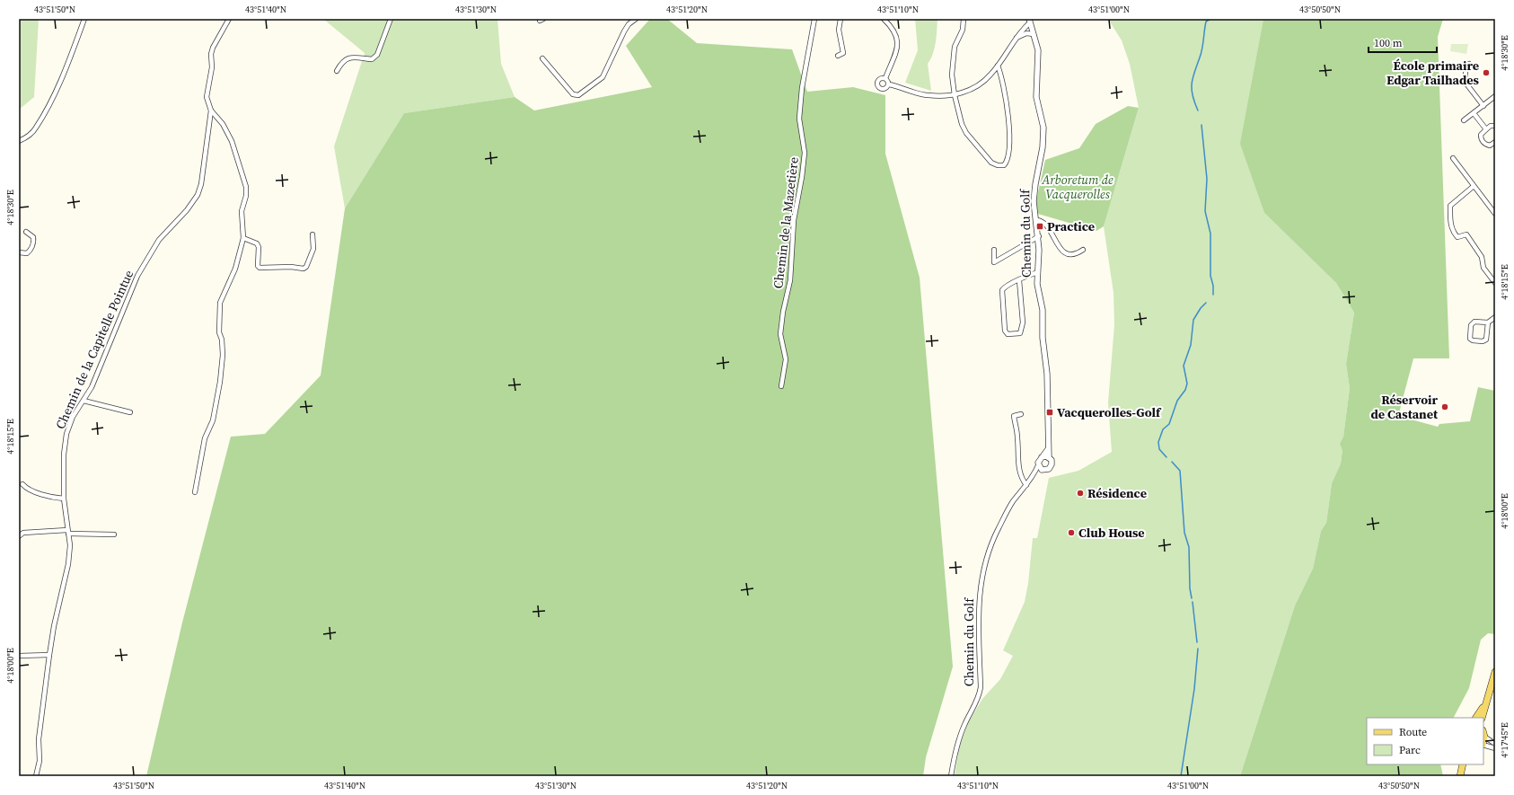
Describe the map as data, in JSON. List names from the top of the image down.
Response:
{
  "streets": {
    "street": ["Chemin de la Mazetière", "Chemin du Golf", "Chemin de la Capitelle Pointue"]
  },
  "parks": ["Arboretum de Vacquerolles"],
  "places": {
    "other": [
      "École primaire Edgar Tailhades",
      "Réservoir de Castanet",
      "Résidence",
      "Club House"
    ],
    "transit": ["Practice", "Vacquerolles-Golf"]
  },
  "legend": ["Route", "Parc"],
  "scale_bar": "100 m",
  "coordinates": [
    "43°51'50\"N",
    "43°51'40\"N",
    "43°51'30\"N",
    "43°51'20\"N",
    "43°51'10\"N",
    "43°51'00\"N",
    "43°50'50\"N",
    "4°18'30\"E",
    "4°18'15\"E",
    "4°18'00\"E",
    "4°17'45\"E"
  ]
}
